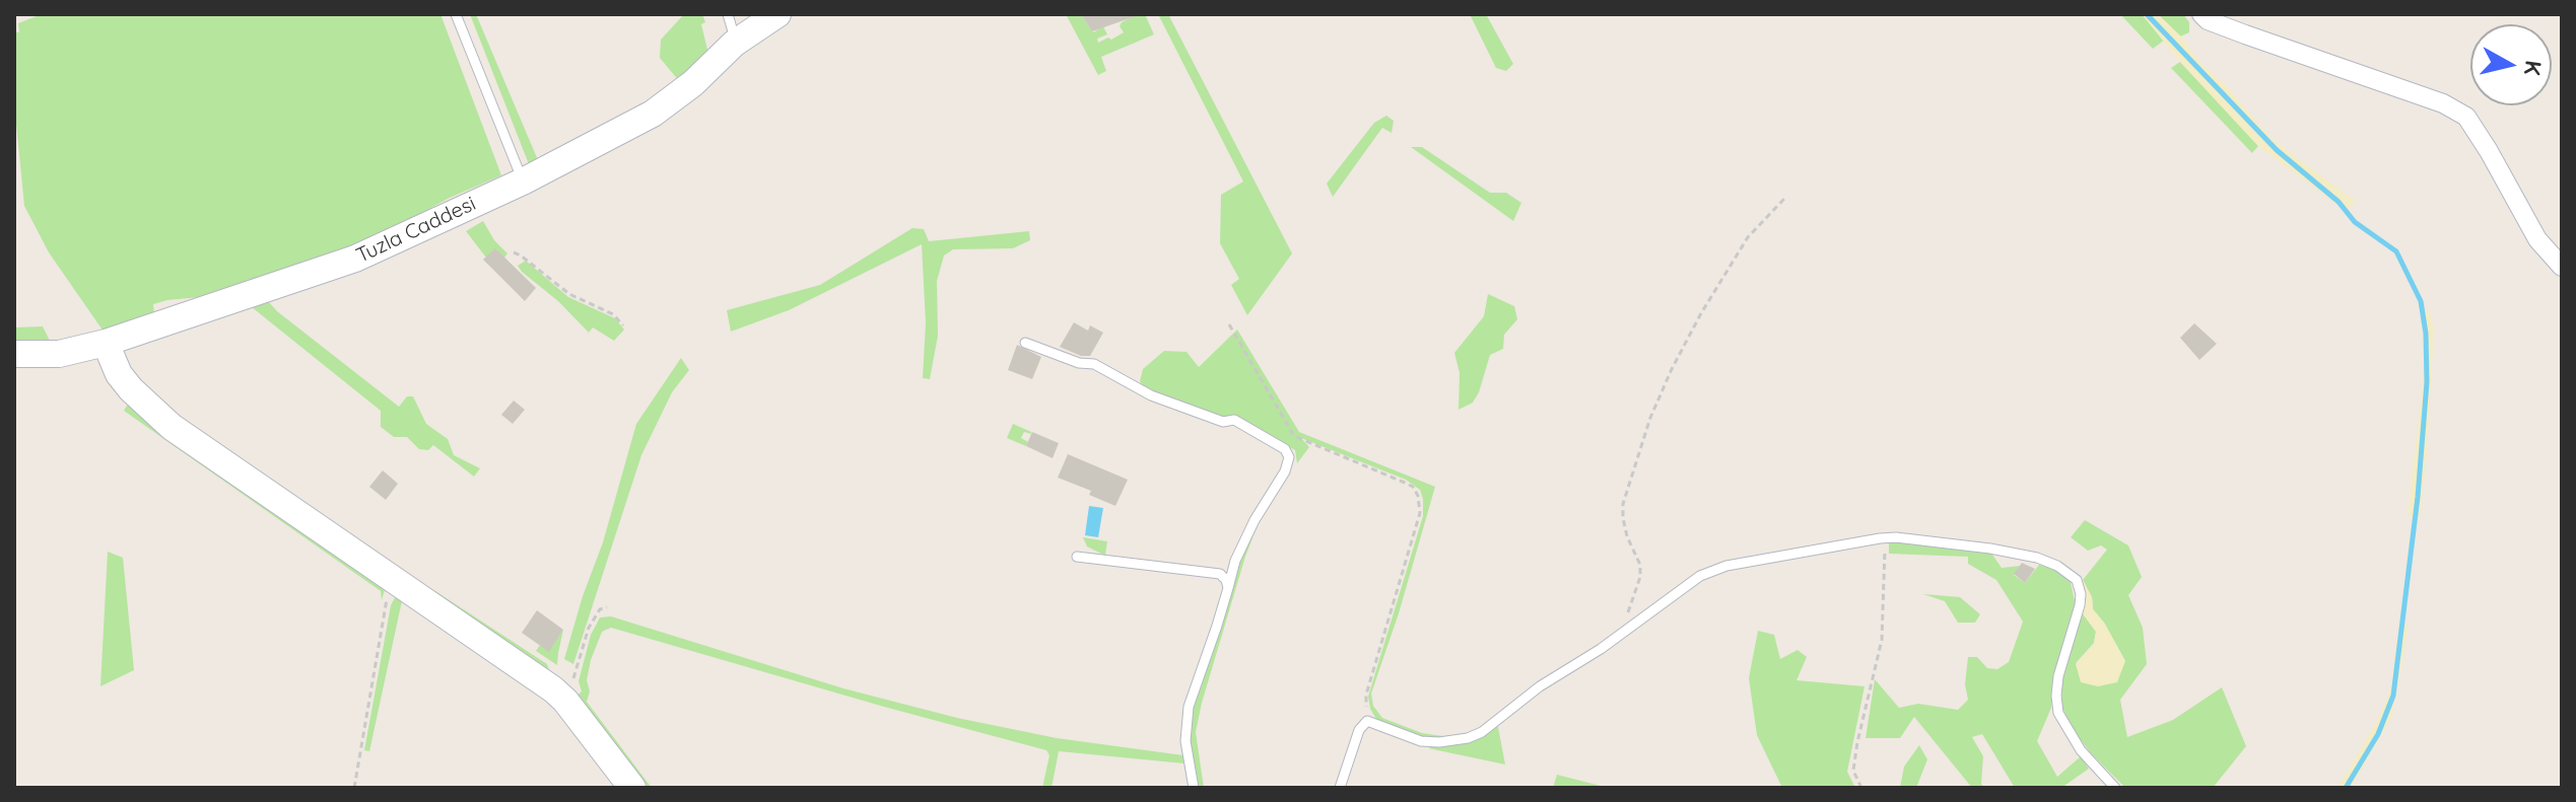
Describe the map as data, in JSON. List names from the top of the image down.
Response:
{
  "streets": {
    "main road": ["Tuzla Caddesi"]
  },
  "north": "right"
}
